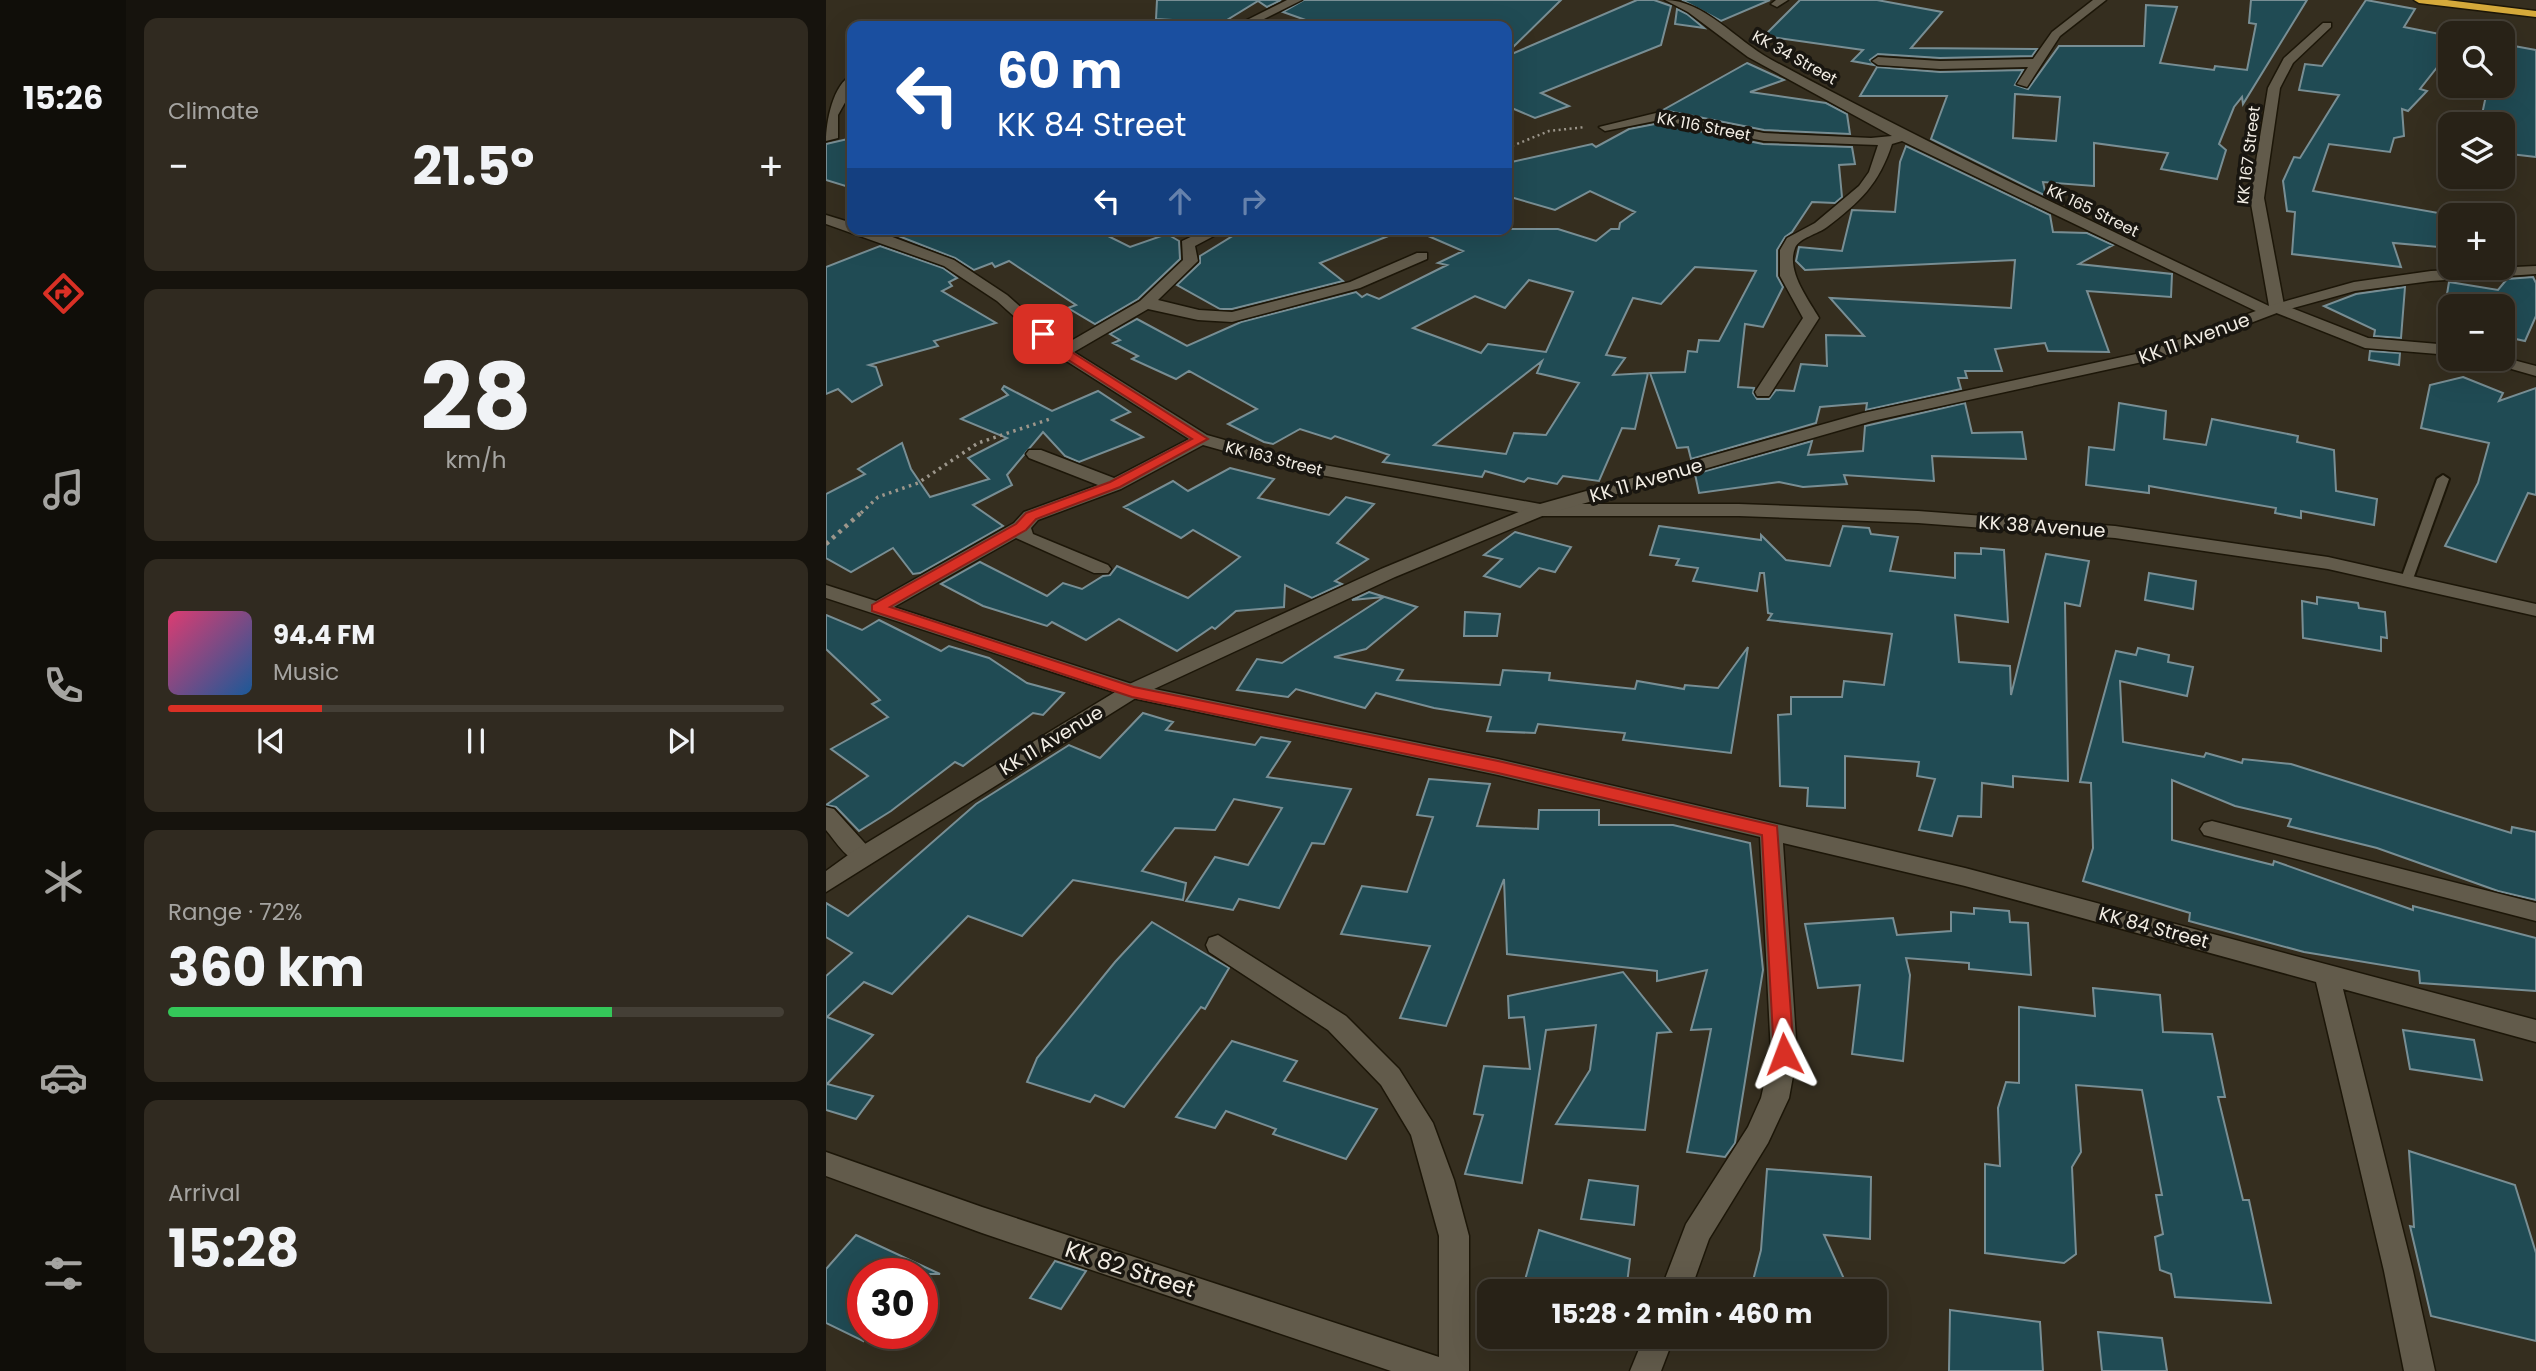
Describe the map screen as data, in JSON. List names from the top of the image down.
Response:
{
  "streets": {
    "street": [
      "KK 34 Street",
      "KK 116 Street",
      "KK 167 Street",
      "KK 165 Street",
      "KK 11 Avenue",
      "KK 163 Street",
      "KK 38 Avenue",
      "KK 84 Street",
      "KK 82 Street"
    ]
  },
  "crossings": [
    ["KK 34 Street", "KK 116 Street"],
    ["KK 34 Street", "KK 165 Street"],
    ["KK 116 Street", "KK 165 Street"],
    ["KK 167 Street", "KK 165 Street"],
    ["KK 167 Street", "KK 11 Avenue"],
    ["KK 165 Street", "KK 11 Avenue"],
    ["KK 11 Avenue", "KK 163 Street"],
    ["KK 11 Avenue", "KK 38 Avenue"],
    ["KK 11 Avenue", "KK 84 Street"],
    ["KK 163 Street", "KK 38 Avenue"]
  ],
  "page": {
    "tabs": "15:26",
    "tile": [
      "Climate",
      ["28", "km/h"],
      ["Range · 72%", "360 km"],
      ["Arrival", "15:28"]
    ],
    "map_buttons": ["+", "−"],
    "turn": ["60 m", "KK 84 Street"],
    "heat": ["−", "21.5°", "+"],
    "song": ["94.4 FM", "Music"],
    "limit": "30",
    "trip": "15:28 · 2 min · 460 m"
  }
}
